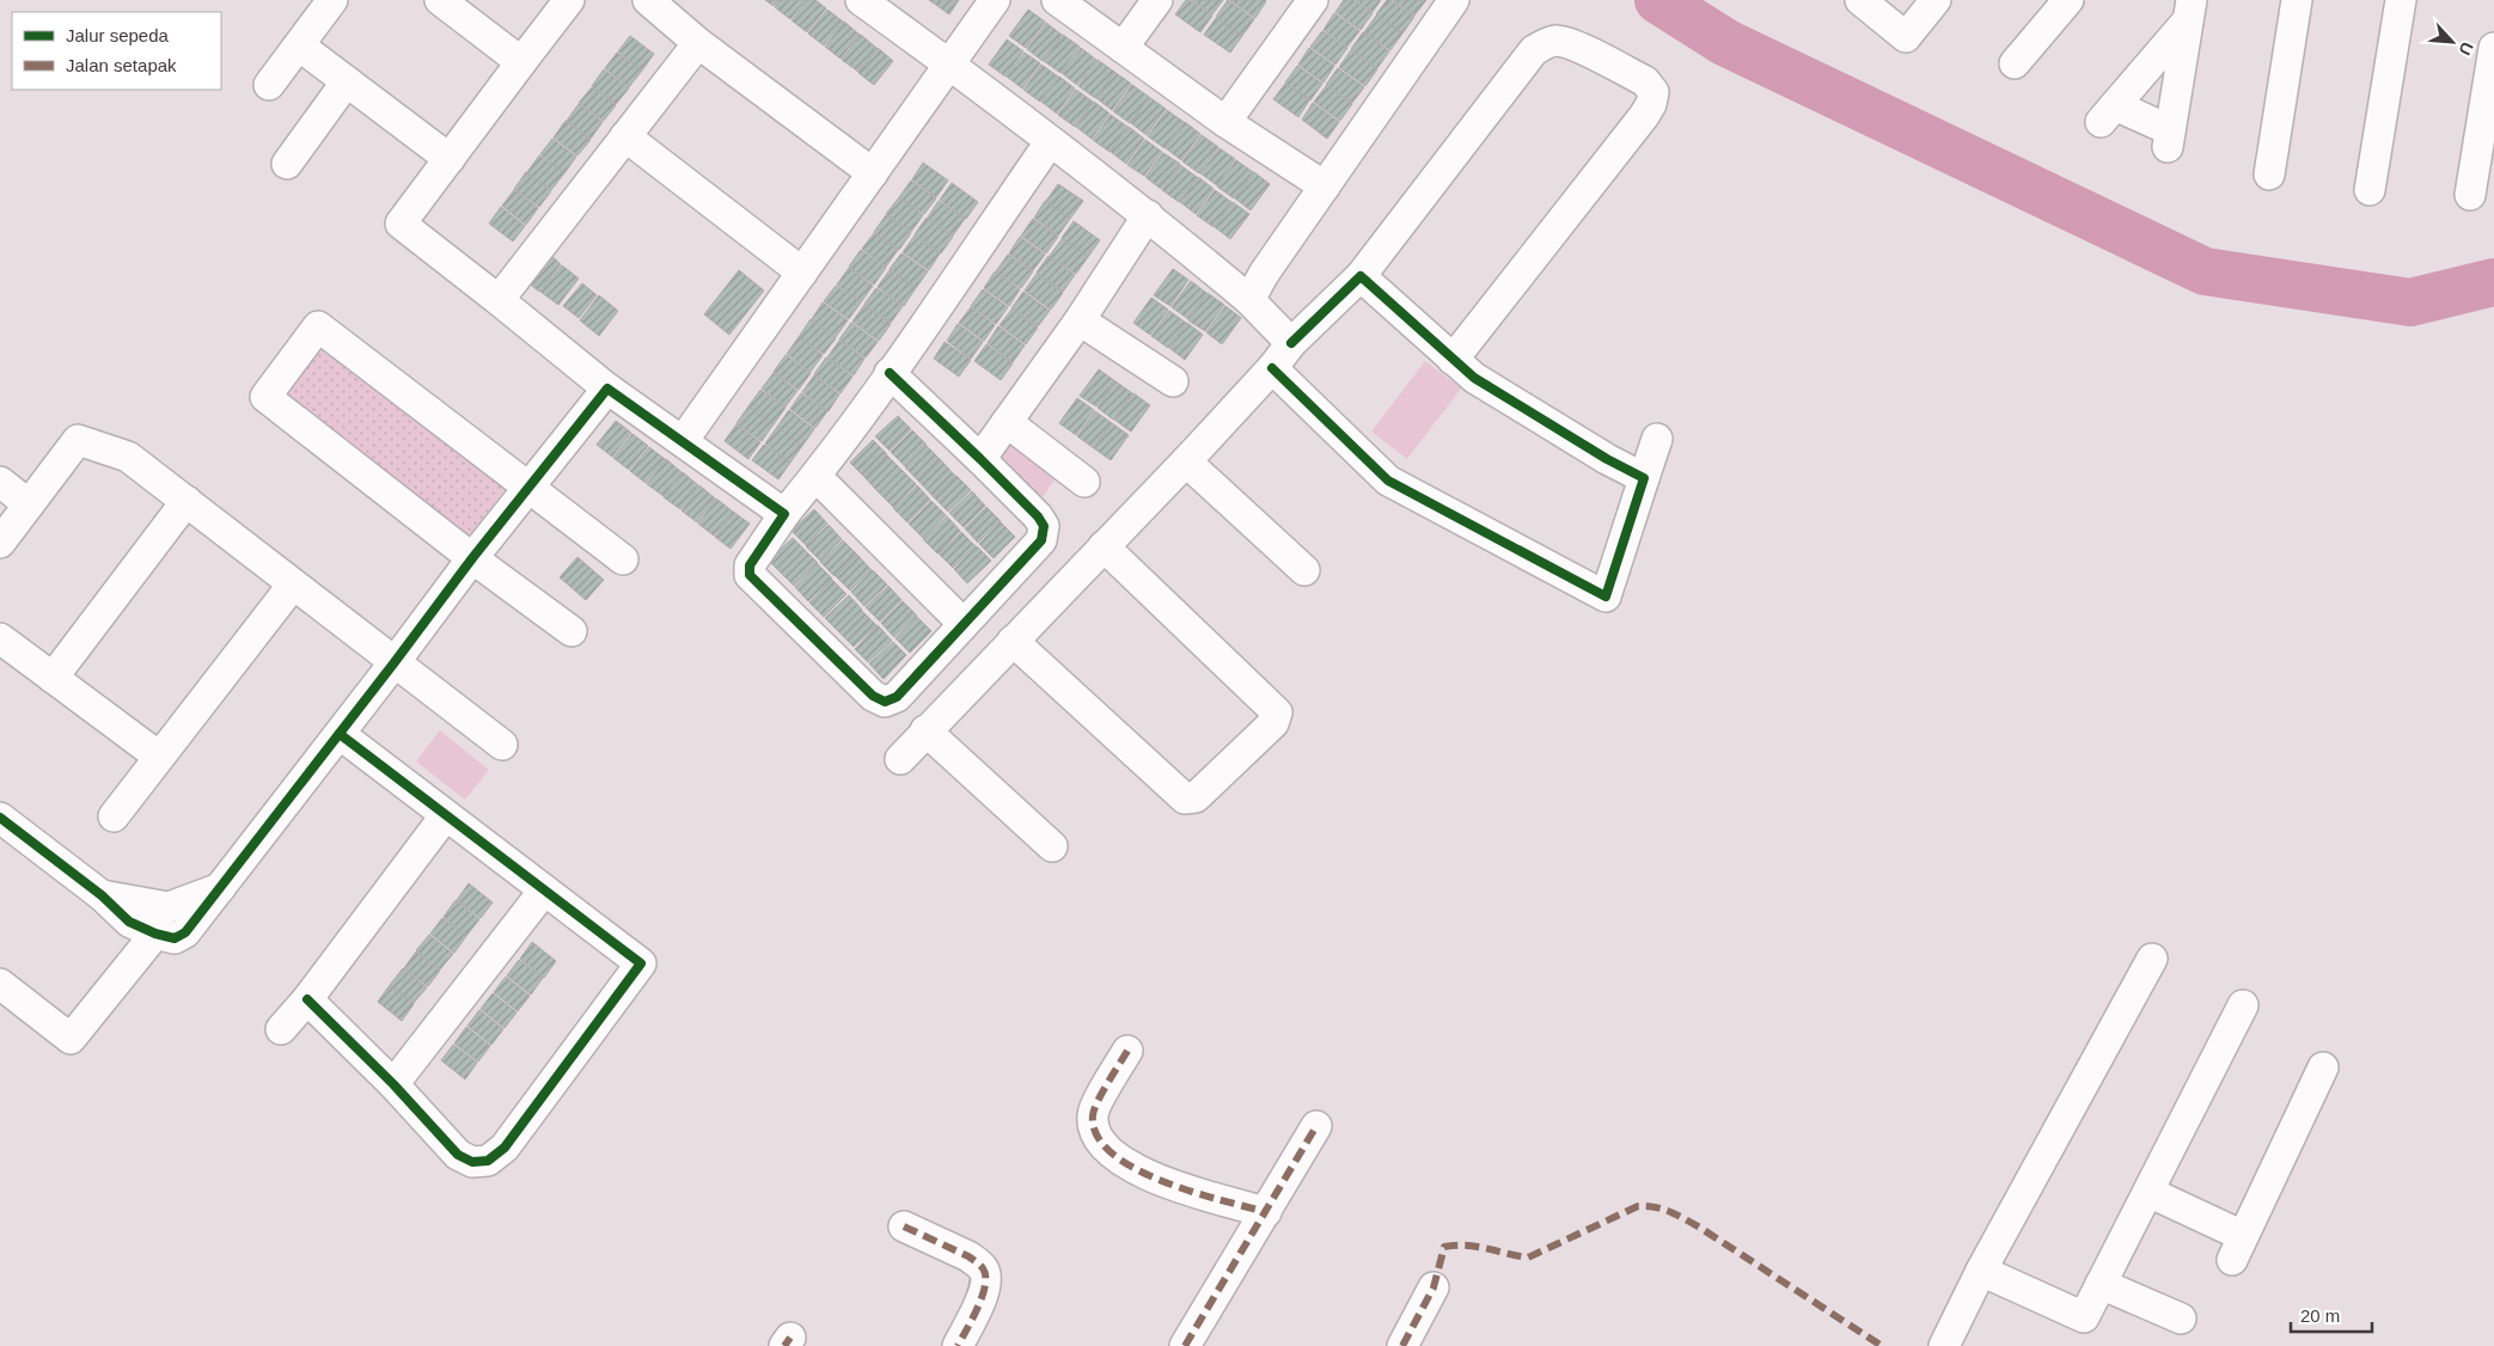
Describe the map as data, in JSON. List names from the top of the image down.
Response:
{
  "legend": ["Jalur sepeda", "Jalan setapak"],
  "scale_bar": "20 m",
  "north": "bottom right"
}
